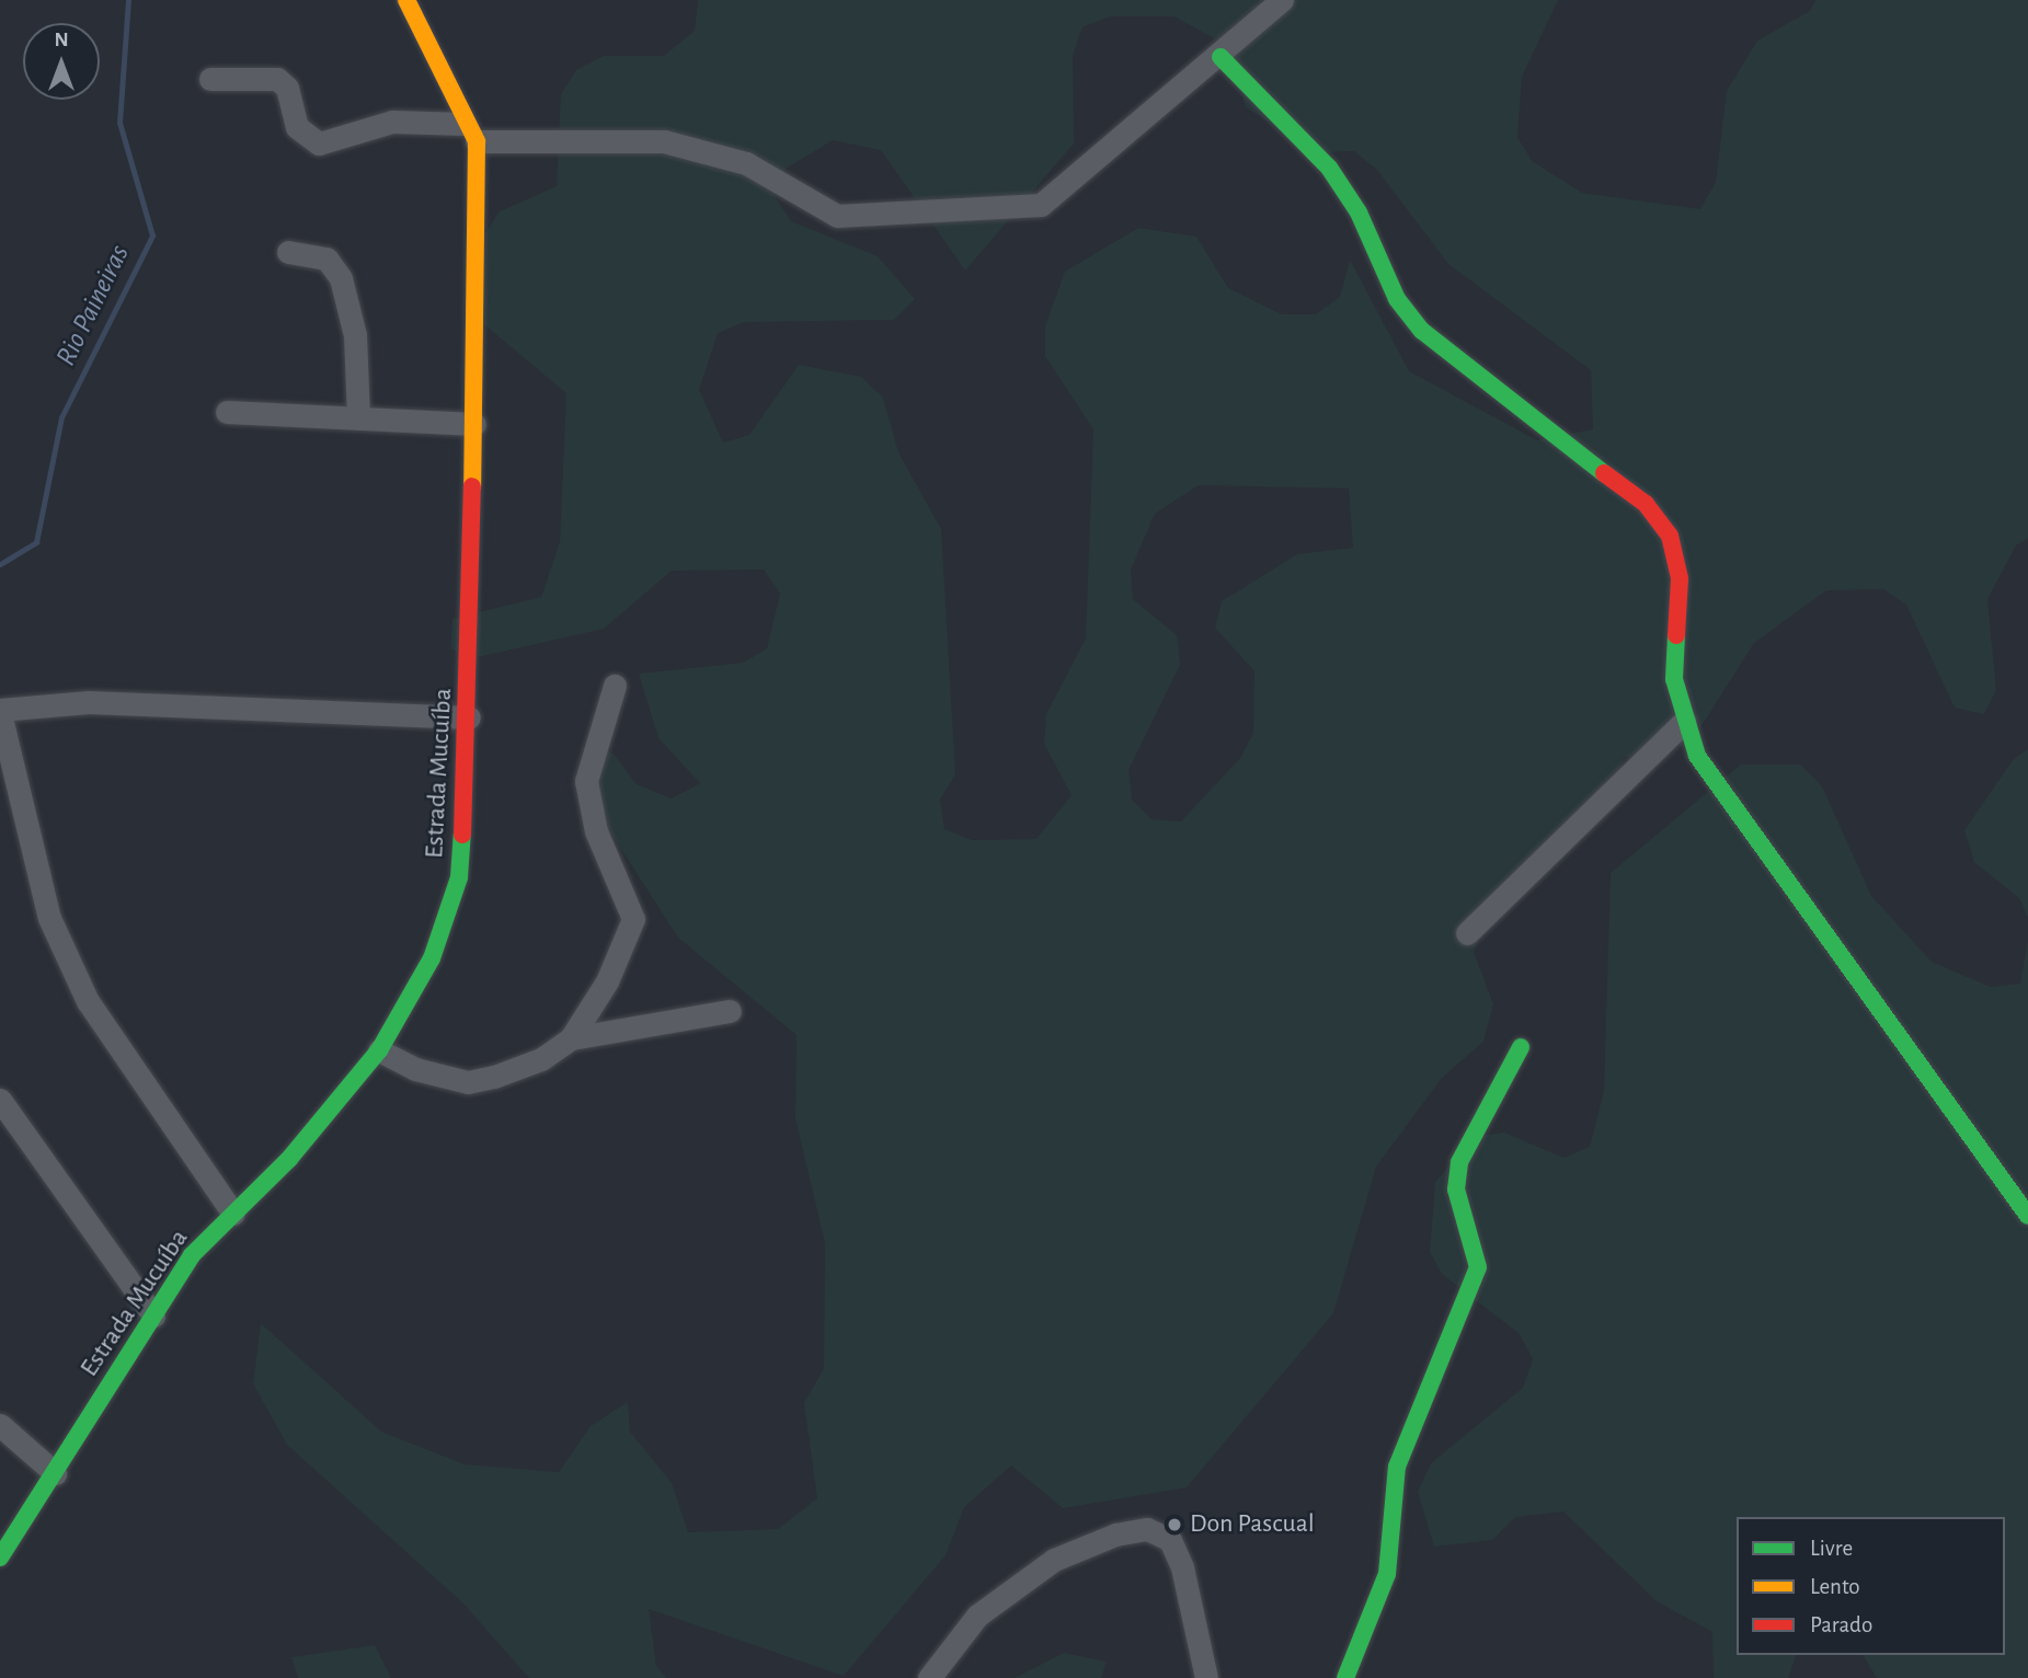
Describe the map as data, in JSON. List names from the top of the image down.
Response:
{
  "streets": {
    "street": ["Estrada Mucuíba"]
  },
  "water": ["Rio Paineiras"],
  "places": ["Don Pascual"],
  "legend": ["Livre", "Lento", "Parado"],
  "north": "top"
}
